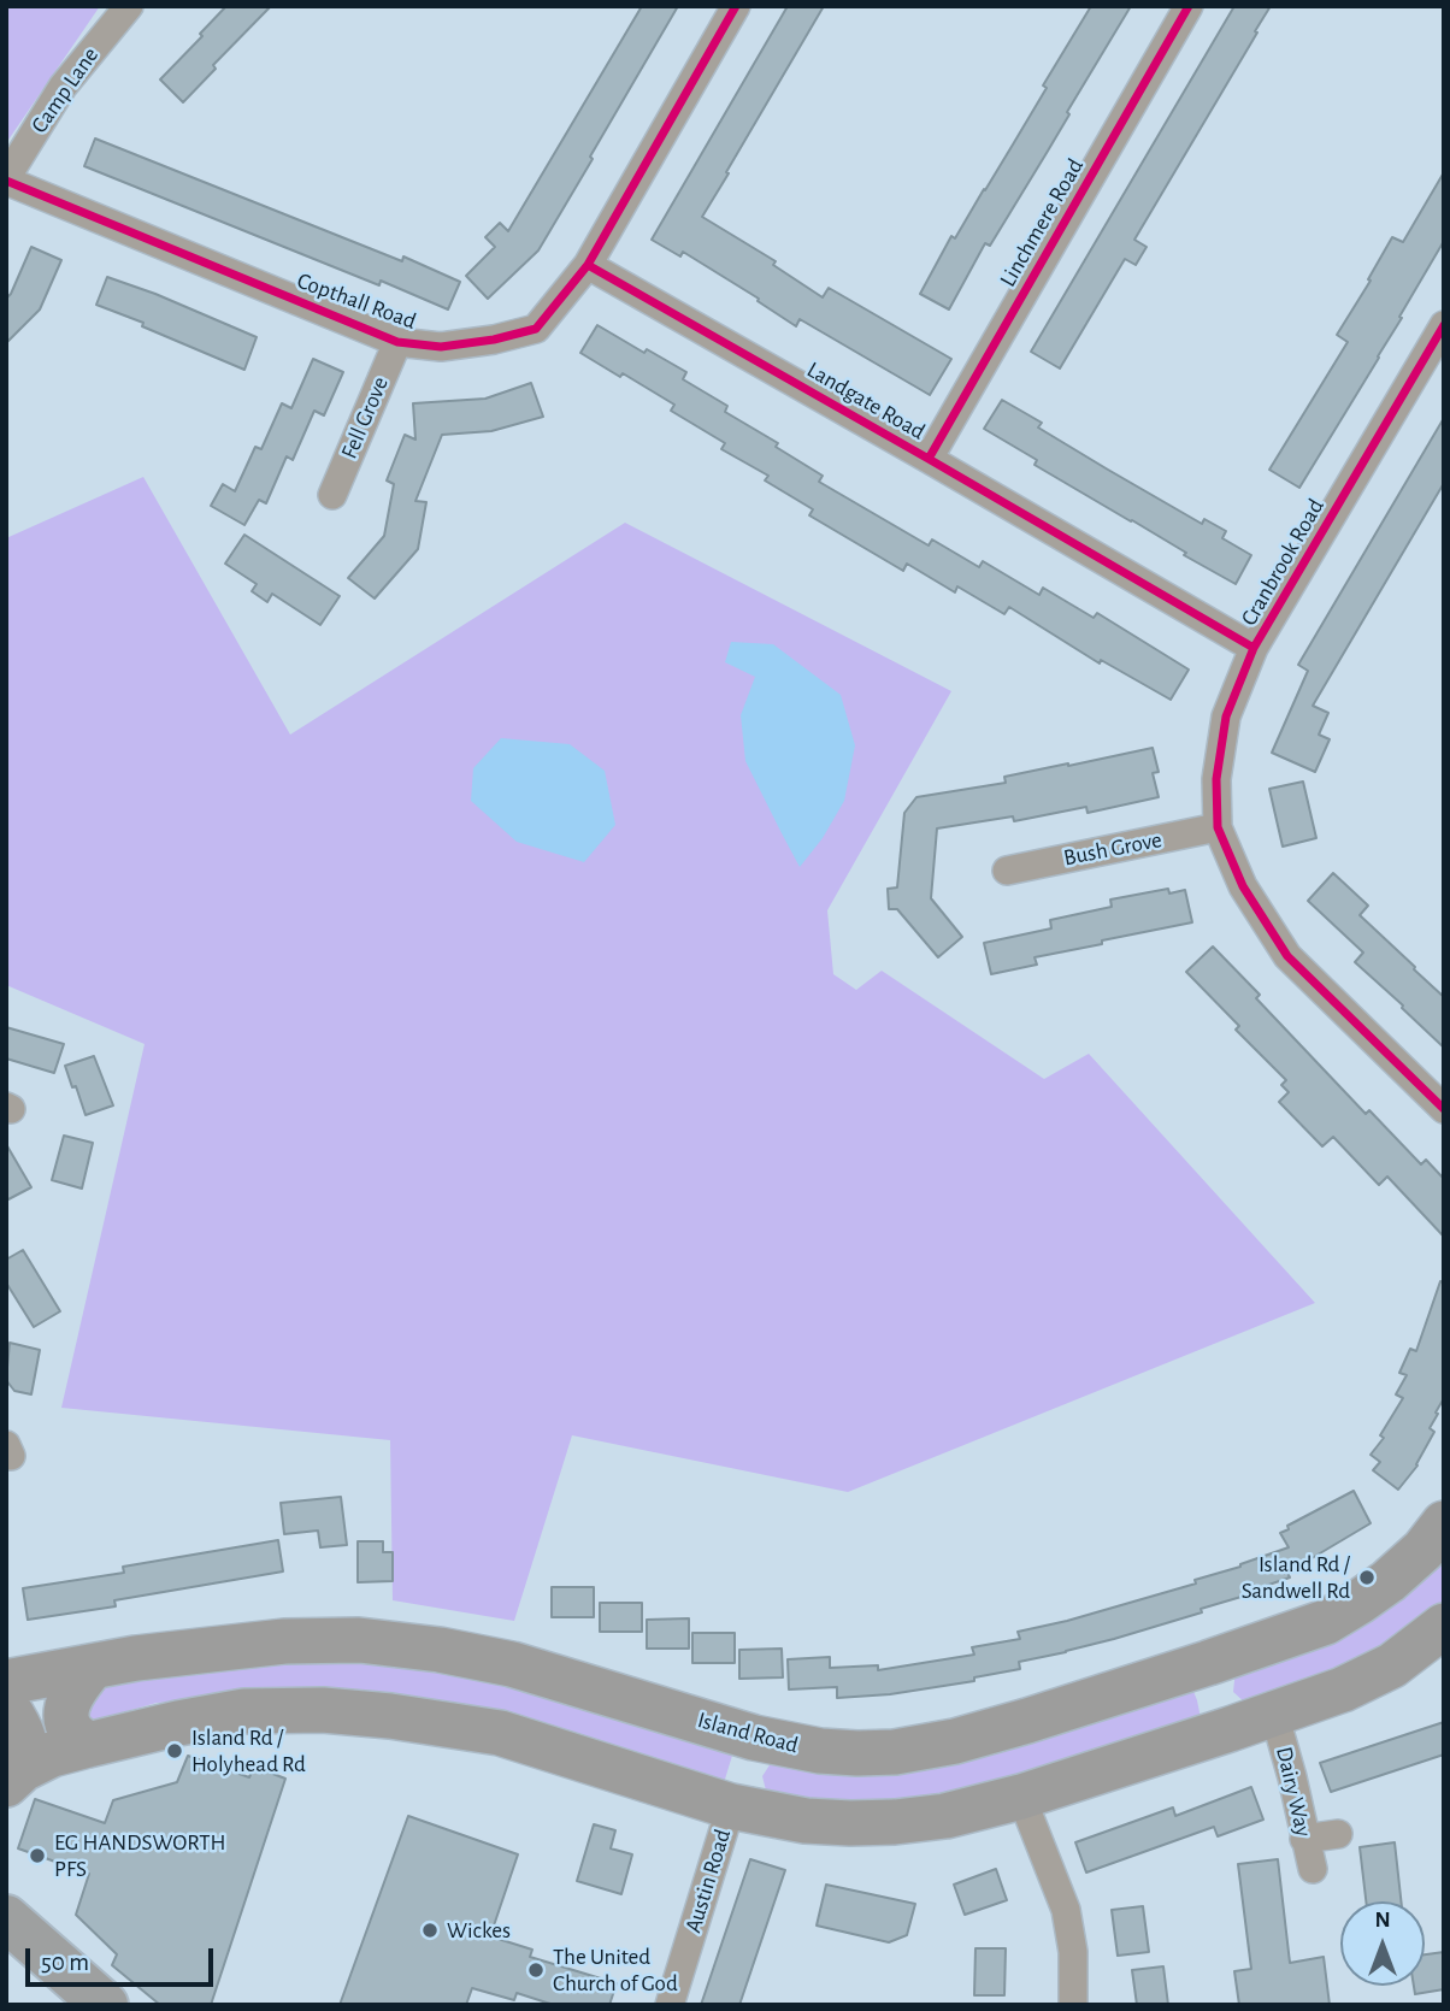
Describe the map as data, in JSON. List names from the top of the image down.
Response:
{
  "streets": {
    "main road": ["Island Road"],
    "street": [
      "Camp Lane",
      "Linchmere Road",
      "Copthall Road",
      "Landgate Road",
      "Fell Grove",
      "Cranbrook Road",
      "Bush Grove",
      "Dairy Way",
      "Austin Road"
    ]
  },
  "crossings": [
    ["Camp Lane", "Copthall Road"],
    ["Linchmere Road", "Landgate Road"],
    ["Copthall Road", "Landgate Road"],
    ["Copthall Road", "Fell Grove"],
    ["Landgate Road", "Cranbrook Road"],
    ["Cranbrook Road", "Bush Grove"]
  ],
  "places": [
    "Island Rd / Sandwell Rd",
    "Island Rd / Holyhead Rd",
    "EG HANDSWORTH PFS",
    "Wickes",
    "The United Church of God"
  ],
  "scale_bar": "50 m",
  "north": "top"
}
